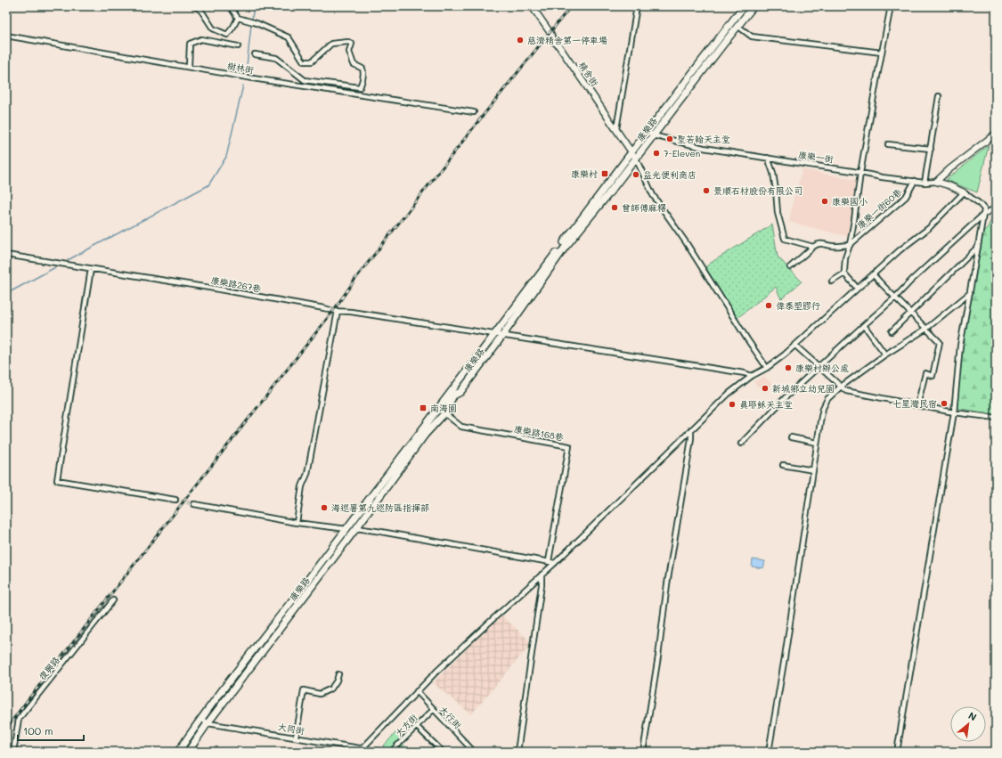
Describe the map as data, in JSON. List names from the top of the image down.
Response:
{
  "streets": {
    "main road": ["康樂路"],
    "street": [
      "樹林街",
      "精舍街",
      "康樂一街",
      "康樂一街60巷",
      "康樂路267巷",
      "康樂路168巷",
      "復興路",
      "大行街",
      "大方街",
      "大同街"
    ]
  },
  "crossings": [
    ["精舍街", "康樂路"],
    ["康樂路", "康樂一街"],
    ["康樂路", "康樂路267巷"],
    ["康樂路", "康樂路168巷"],
    ["康樂路", "大同街"],
    ["康樂一街", "康樂一街60巷"],
    ["大行街", "大方街"]
  ],
  "places": {
    "other": [
      "慈濟精舍第一停車場",
      "聖若翰天主堂",
      "7-Eleven",
      "益光便利商店",
      "景順石材股份有限公司",
      "康樂國小",
      "曾師傅麻糬",
      "偉泰塑膠行",
      "康樂村辦公處",
      "新城鄉立幼兒園",
      "七星灣民宿",
      "真耶穌天主堂",
      "海巡署第九巡防區指揮部"
    ],
    "transit": ["康樂村", "南海園"]
  },
  "scale_bar": "100 m",
  "north": "top right"
}
